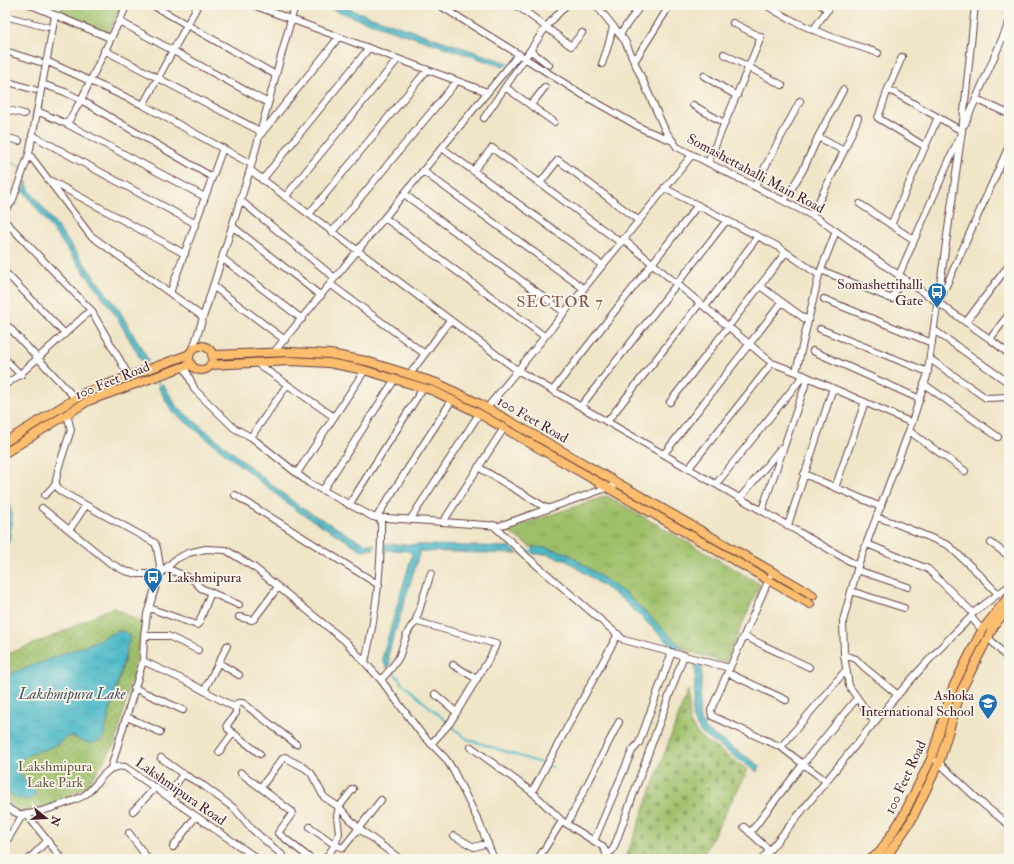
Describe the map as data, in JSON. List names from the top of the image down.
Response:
{
  "streets": {
    "main road": ["100 Feet Road"],
    "street": ["Somashettahalli Main Road", "Lakshmipura Road"]
  },
  "districts": ["SECTOR 7"],
  "water": ["Lakshmipura Lake"],
  "parks": ["Lakshmipura Lake Park"],
  "places": {
    "bus stop": ["Somashettihalli Gate", "Lakshmipura"],
    "school or university": ["Ashoka International School"]
  },
  "north": "right"
}
